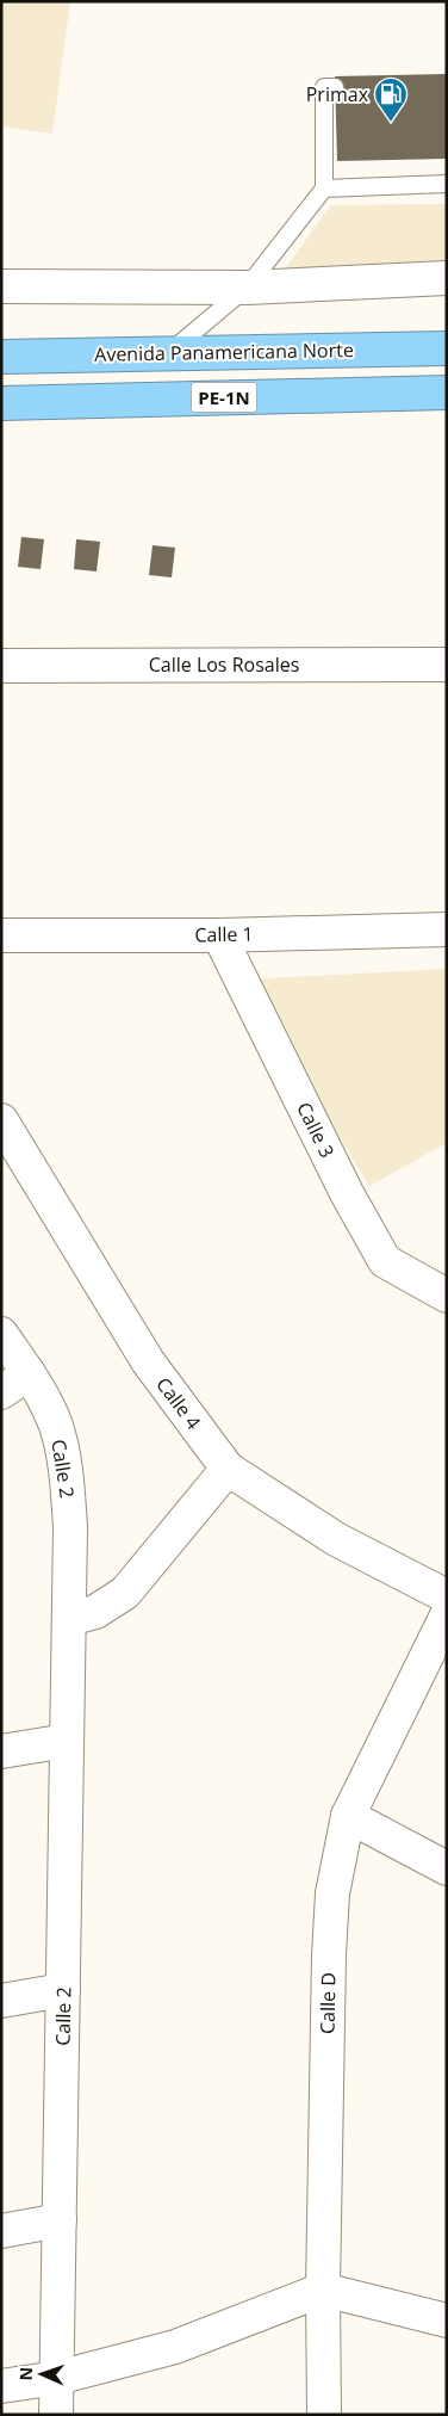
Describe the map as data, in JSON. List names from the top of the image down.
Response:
{
  "streets": {
    "highway": ["Avenida Panamericana Norte", "PE-1N"],
    "street": [
      "Calle Los Rosales",
      "Calle 1",
      "Calle 3",
      "Calle 4",
      "Calle 2",
      "Calle D"
    ]
  },
  "crossings": [
    ["Calle 1", "Calle 3"]
  ],
  "places": {
    "fuel station": ["Primax"]
  },
  "north": "left"
}
